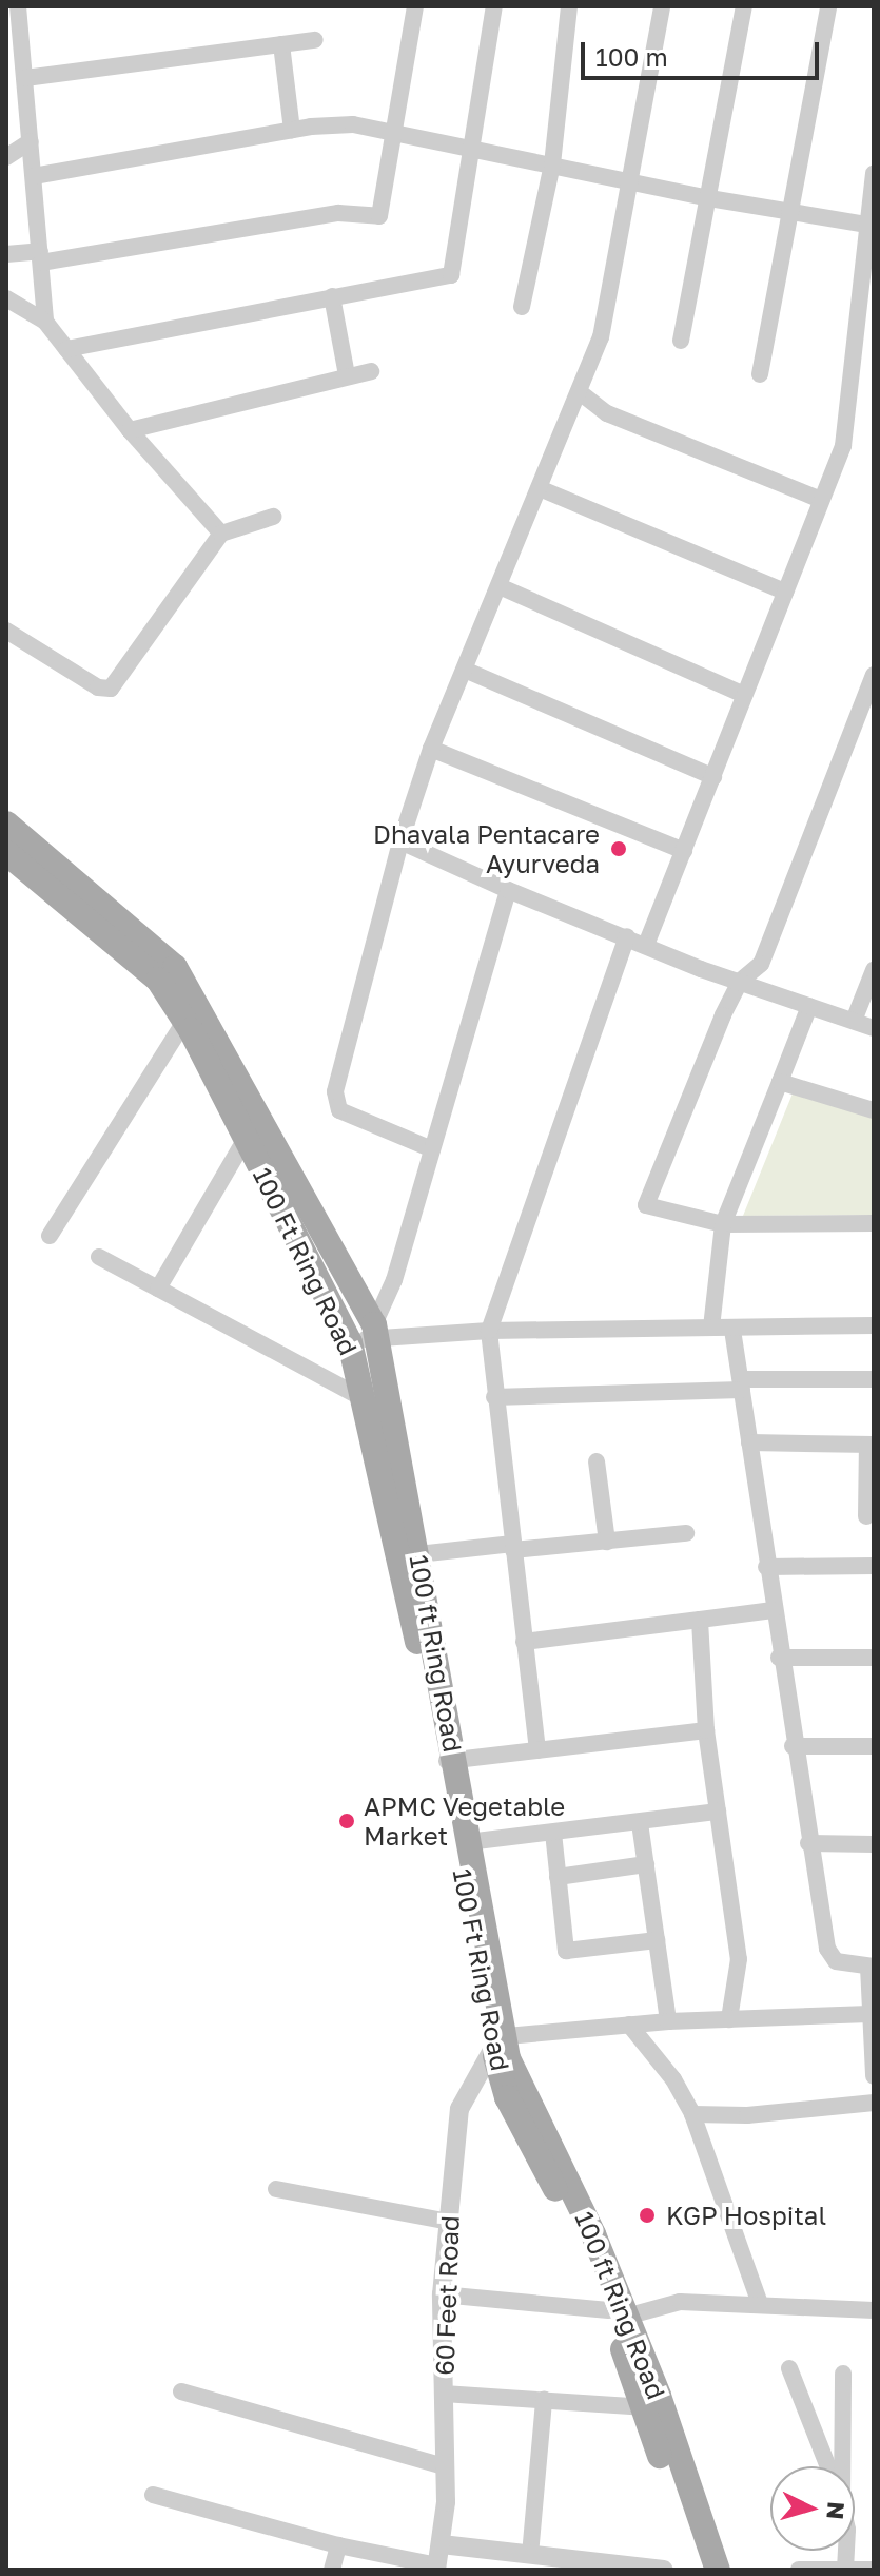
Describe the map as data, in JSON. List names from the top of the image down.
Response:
{
  "streets": {
    "main road": ["100 Ft Ring Road", "100 ft Ring Road"],
    "street": ["60 Feet Road"]
  },
  "crossings": [
    ["100 Ft Ring Road", "100 ft Ring Road"],
    ["100 Ft Ring Road", "60 Feet Road"],
    ["100 ft Ring Road", "60 Feet Road"]
  ],
  "places": ["Dhavala Pentacare Ayurveda", "APMC Vegetable Market", "KGP Hospital"],
  "scale_bar": "100 m",
  "north": "right"
}
